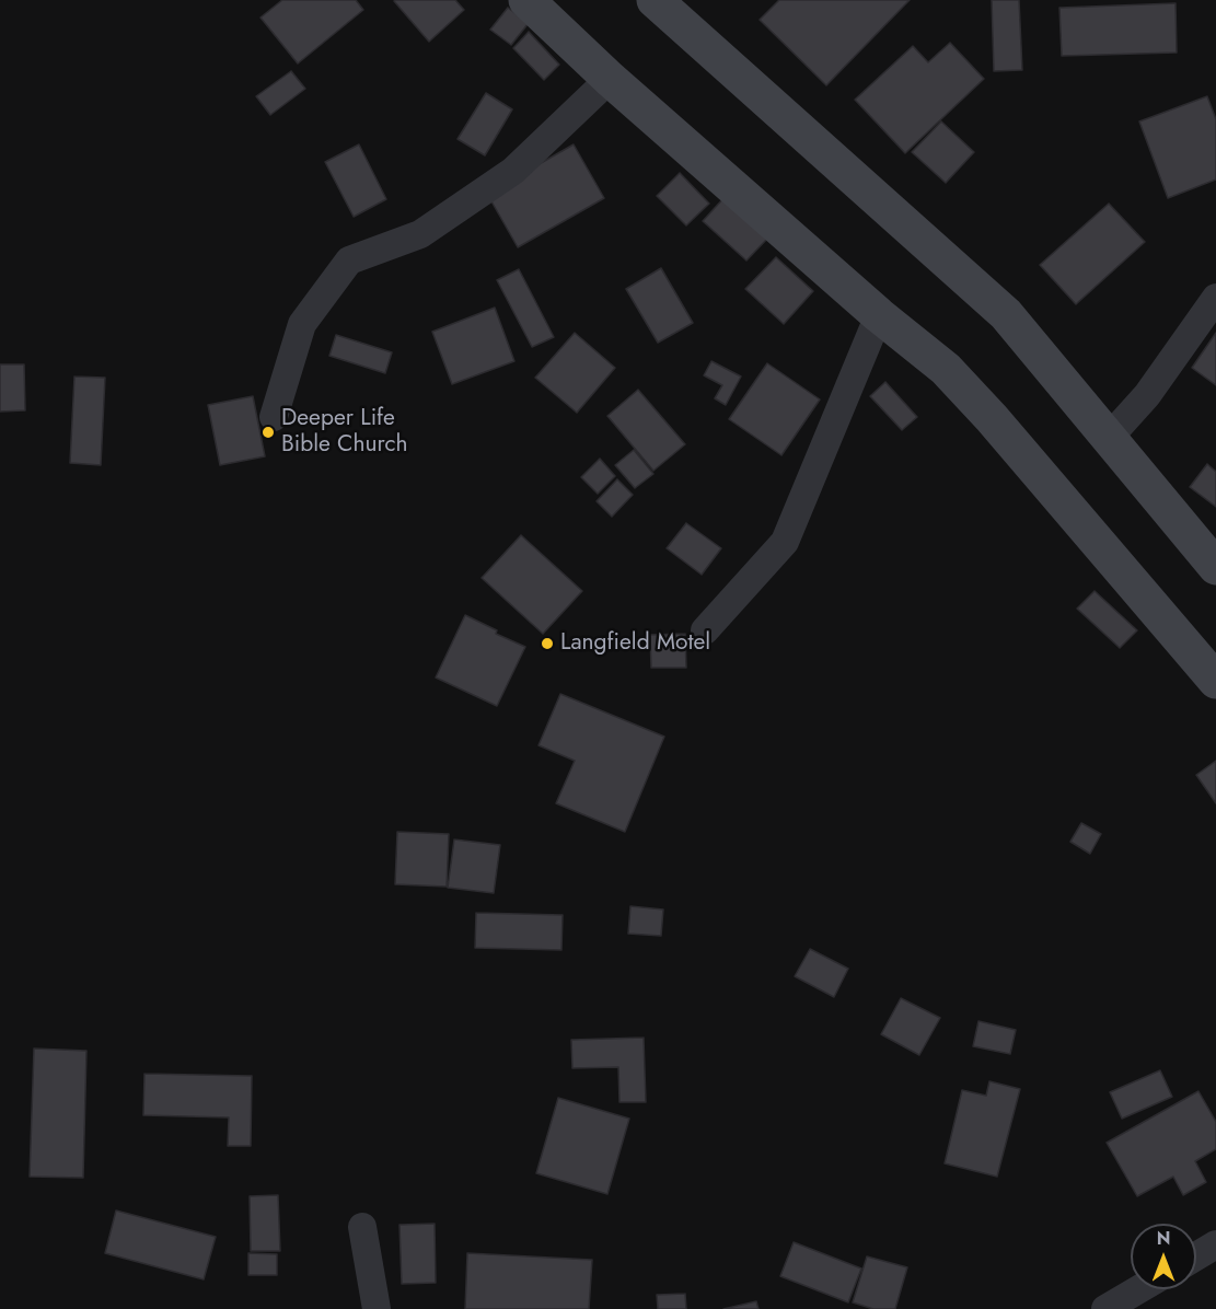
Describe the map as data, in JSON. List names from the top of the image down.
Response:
{
  "places": ["Deeper Life Bible Church", "Langfield Motel"],
  "north": "top"
}
